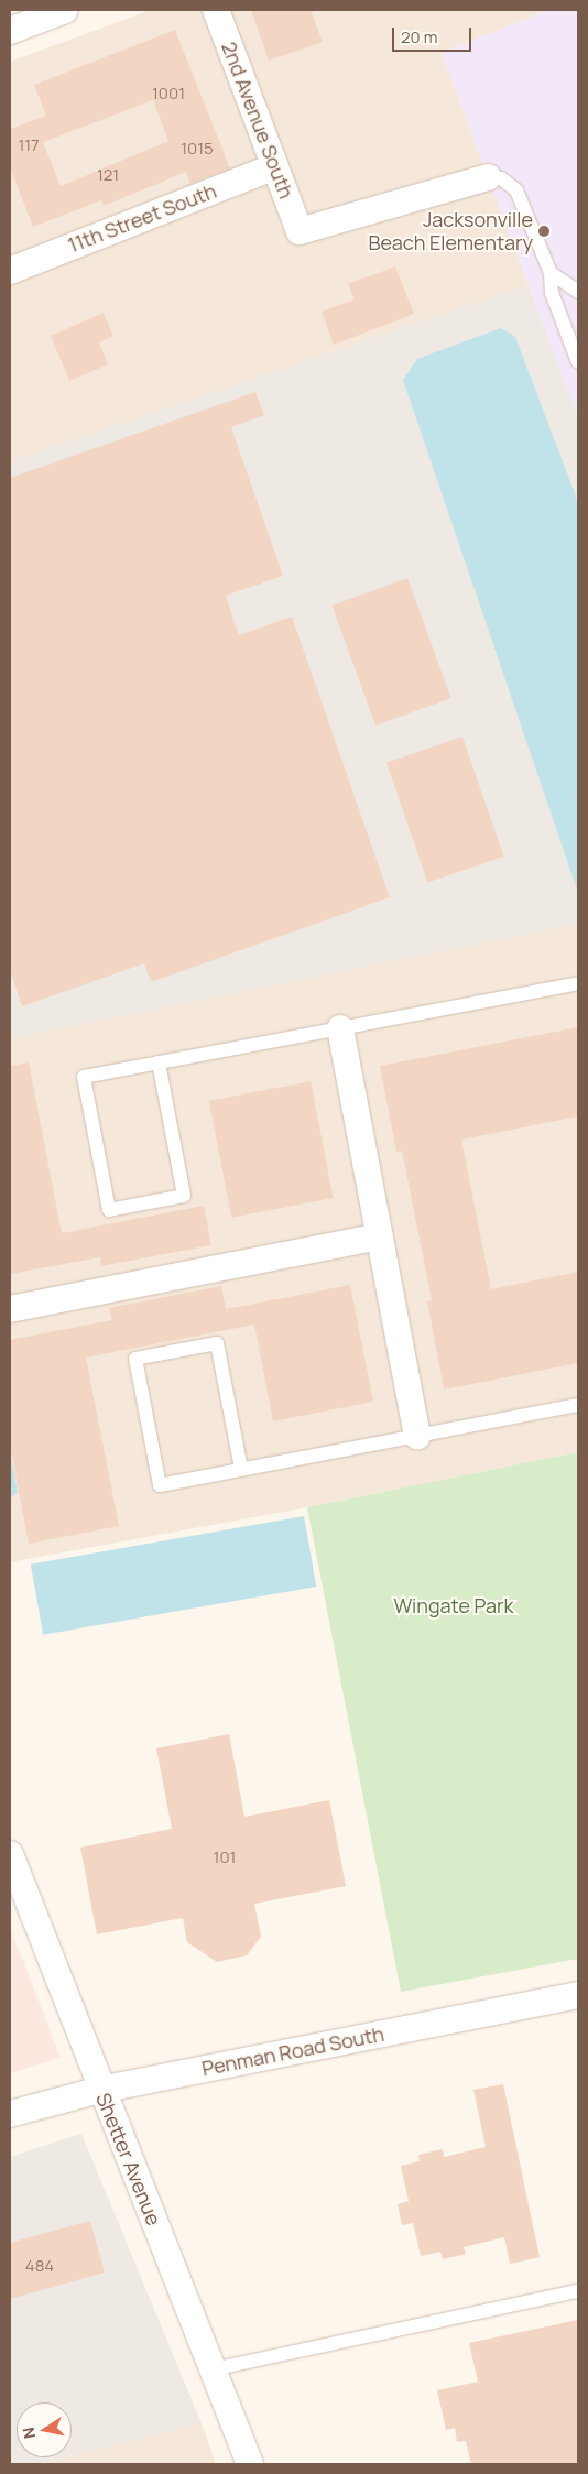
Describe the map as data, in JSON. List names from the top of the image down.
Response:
{
  "streets": {
    "street": [
      "2nd Avenue South",
      "11th Street South",
      "Penman Road South",
      "Shetter Avenue"
    ]
  },
  "crossings": [
    ["2nd Avenue South", "11th Street South"],
    ["Penman Road South", "Shetter Avenue"]
  ],
  "parks": ["Wingate Park"],
  "places": ["Jacksonville Beach Elementary"],
  "house_numbers": [
    "1001",
    "117",
    "1015",
    "121",
    "101",
    "484"
  ],
  "scale_bar": "20 m",
  "north": "left"
}
